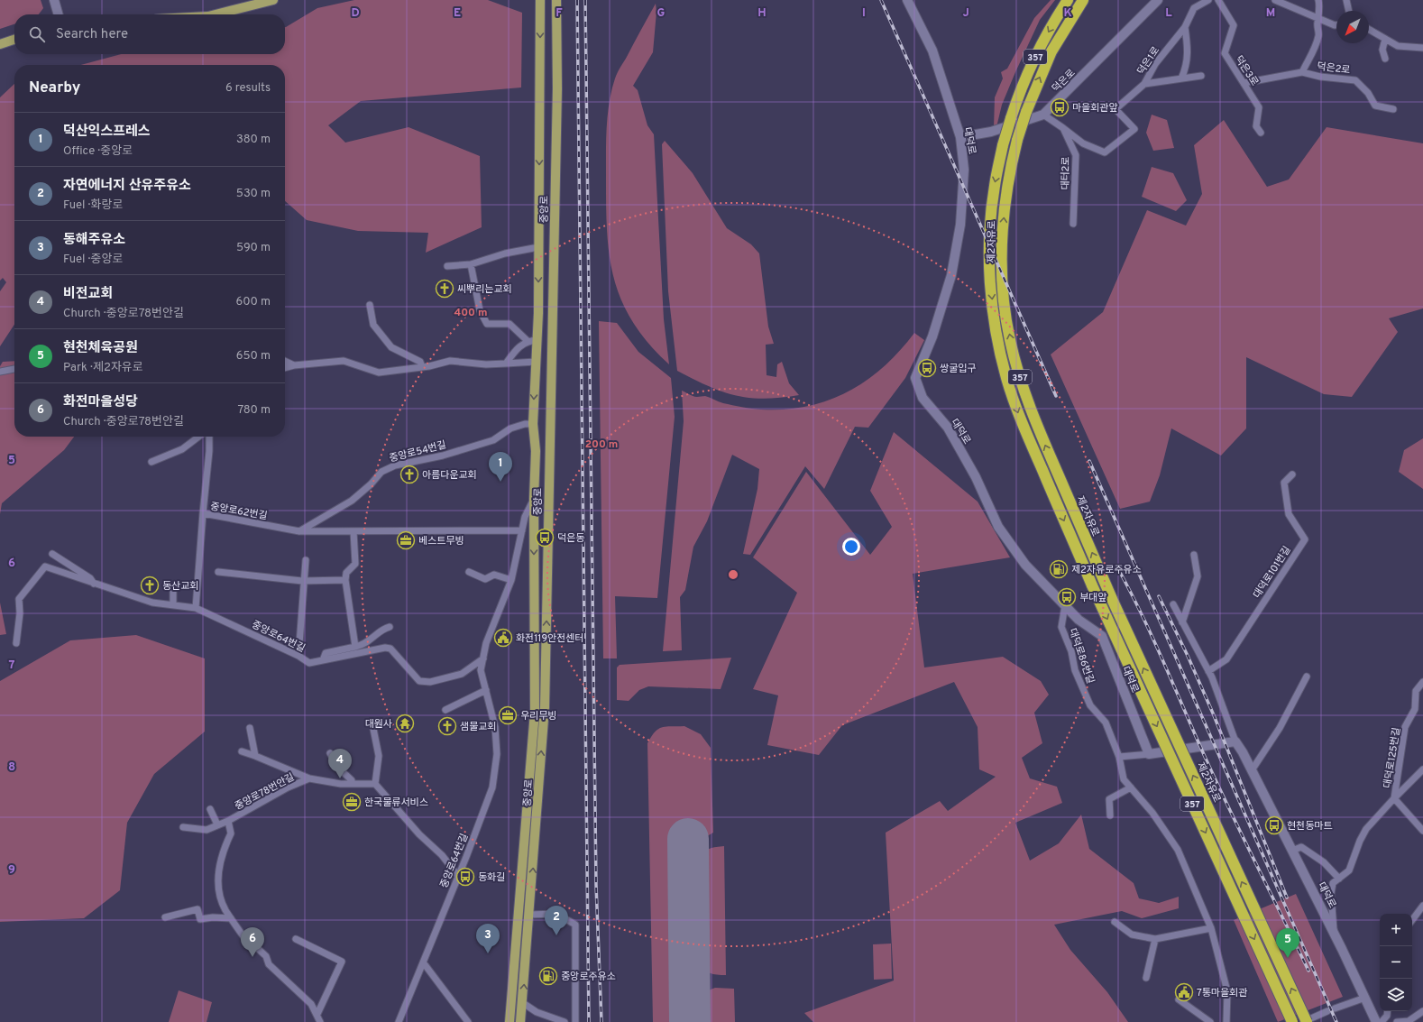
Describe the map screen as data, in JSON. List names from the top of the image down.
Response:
{
  "streets": {
    "highway": ["357", "제2자유로"],
    "main road": ["중앙로"],
    "street": [
      "덕은1로",
      "덕은2로",
      "덕은3로",
      "덕은로",
      "대덕로",
      "대터2로",
      "중앙로54번길",
      "중앙로62번길",
      "대덕로101번길",
      "중앙로64번길",
      "대덕로86번길",
      "대덕로125번길",
      "중앙로78번안길"
    ]
  },
  "crossings": [
    ["덕은1로", "대터2로"],
    ["덕은2로", "덕은3로"],
    ["덕은로", "대덕로"],
    ["덕은로", "대터2로"],
    ["대덕로", "대덕로101번길"],
    ["대덕로", "대덕로86번길"],
    ["대덕로", "대덕로125번길"],
    ["중앙로", "중앙로54번길"],
    ["중앙로", "중앙로64번길"],
    ["중앙로54번길", "중앙로62번길"],
    ["중앙로62번길", "중앙로64번길"]
  ],
  "places": {
    "bus stop": [
      "마을회관앞",
      "쌍굴입구",
      "덕은동",
      "부대앞",
      "현천동마트",
      "동화길"
    ],
    "church": [
      "씨뿌리는교회",
      "아름다운교회",
      "동산교회",
      "샘물교회"
    ],
    "office": ["베스트무빙", "우리무빙", "한국물류서비스"],
    "fuel station": ["제2자유로주유소", "중앙로주유소"],
    "public building": ["화전119안전센터", "7통마을회관"],
    "temple": ["대원사"]
  },
  "north": "bottom left",
  "page": {
    "search": "Search here",
    "heading": ["Nearby", "6 results"],
    "list": [
      {
        "mark": "1",
        "name": "덕산익스프레스",
        "note": "Office · 중앙로",
        "value": "380 m"
      },
      {
        "mark": "2",
        "name": "자연에너지 산유주유소",
        "note": "Fuel · 화랑로",
        "value": "530 m"
      },
      {
        "mark": "3",
        "name": "동해주유소",
        "note": "Fuel · 중앙로",
        "value": "590 m"
      },
      {
        "mark": "4",
        "name": "비전교회",
        "note": "Church · 중앙로78번안길",
        "value": "600 m"
      },
      {
        "mark": "5",
        "name": "현천체육공원",
        "note": "Park · 제2자유로",
        "value": "650 m"
      },
      {
        "mark": "6",
        "name": "화전마을성당",
        "note": "Church · 중앙로78번안길",
        "value": "780 m"
      }
    ],
    "pins": [
      "1",
      "4",
      "2",
      "3",
      "6",
      "5"
    ],
    "map_buttons": ["+", "−"]
  },
  "grid": {
    "columns": [
      "D",
      "E",
      "F",
      "G",
      "H",
      "I",
      "J",
      "K",
      "L",
      "M"
    ],
    "rows": [
      "5",
      "6",
      "7",
      "8",
      "9"
    ]
  },
  "rings": ["400 m", "200 m"]
}
